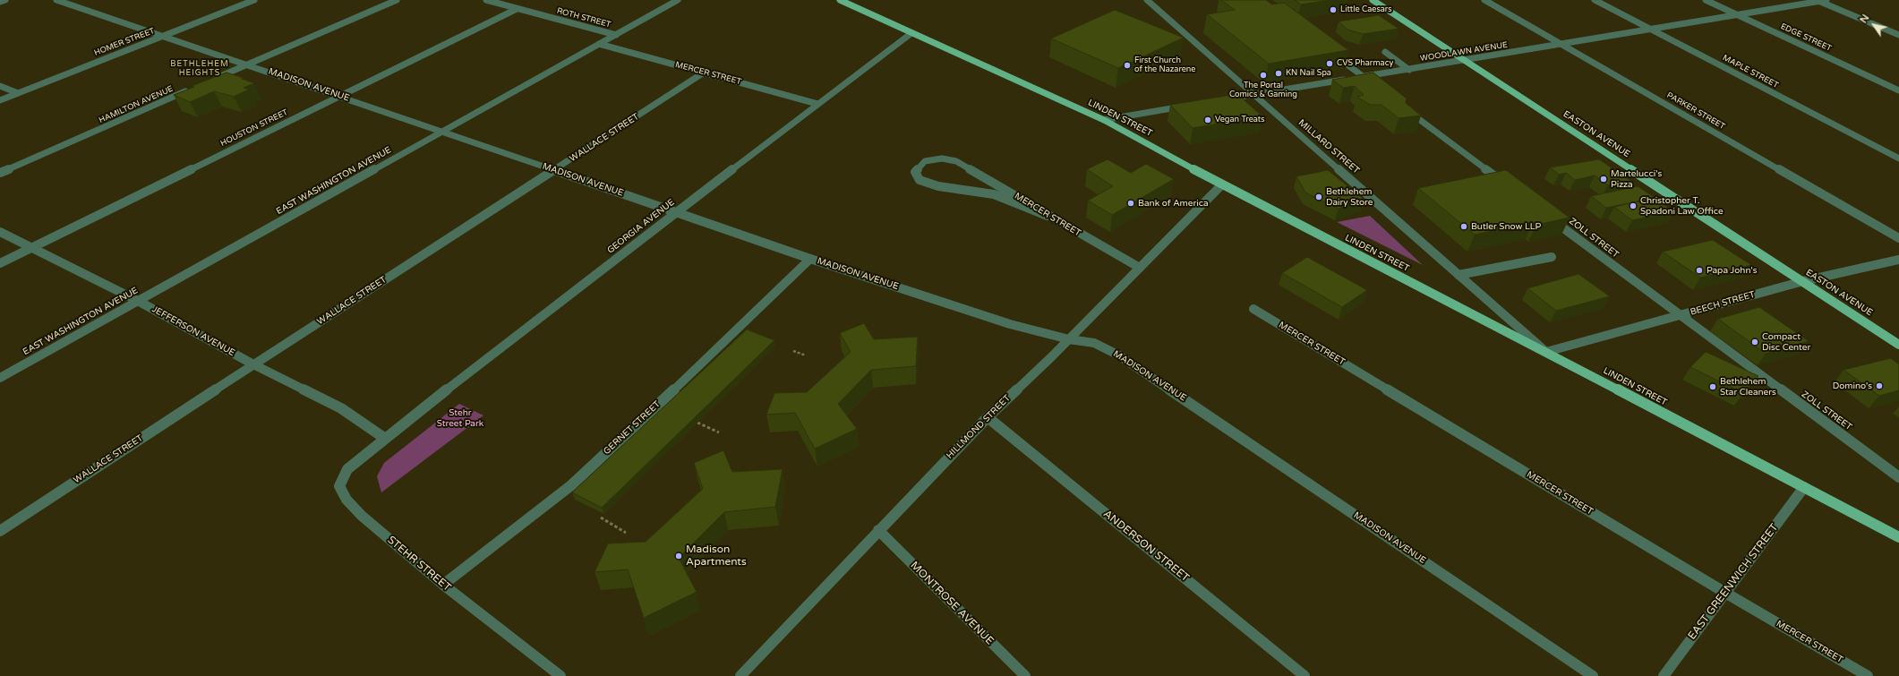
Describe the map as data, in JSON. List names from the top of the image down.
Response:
{
  "streets": {
    "main road": ["LINDEN STREET", "EASTON AVENUE"],
    "street": [
      "ROTH STREET",
      "EDGE STREET",
      "HOMER STREET",
      "WOODLAWN AVENUE",
      "MAPLE STREET",
      "MERCER STREET",
      "MADISON AVENUE",
      "HAMILTON AVENUE",
      "PARKER STREET",
      "HOUSTON STREET",
      "WALLACE STREET",
      "MILLARD STREET",
      "EAST WASHINGTON AVENUE",
      "GEORGIA AVENUE",
      "ZOLL STREET",
      "BEECH STREET",
      "JEFFERSON AVENUE",
      "HILLMOND STREET",
      "GERNET STREET",
      "ANDERSON STREET",
      "STEHR STREET",
      "EAST GREENWICH STREET",
      "MONTROSE AVENUE"
    ]
  },
  "crossings": [
    ["ROTH STREET", "HOUSTON STREET"],
    ["ROTH STREET", "EAST WASHINGTON AVENUE"],
    ["EDGE STREET", "WOODLAWN AVENUE"],
    ["HOMER STREET", "MADISON AVENUE"],
    ["WOODLAWN AVENUE", "MAPLE STREET"],
    ["WOODLAWN AVENUE", "PARKER STREET"],
    ["WOODLAWN AVENUE", "EASTON AVENUE"],
    ["WOODLAWN AVENUE", "MILLARD STREET"],
    ["MERCER STREET", "WALLACE STREET"],
    ["MERCER STREET", "EAST WASHINGTON AVENUE"],
    ["MERCER STREET", "GEORGIA AVENUE"],
    ["MERCER STREET", "HILLMOND STREET"],
    ["MERCER STREET", "EAST GREENWICH STREET"],
    ["MADISON AVENUE", "HOUSTON STREET"],
    ["MADISON AVENUE", "WALLACE STREET"],
    ["MADISON AVENUE", "EAST WASHINGTON AVENUE"],
    ["MADISON AVENUE", "GEORGIA AVENUE"],
    ["MADISON AVENUE", "HILLMOND STREET"],
    ["MADISON AVENUE", "GERNET STREET"],
    ["LINDEN STREET", "MILLARD STREET"],
    ["LINDEN STREET", "GEORGIA AVENUE"],
    ["LINDEN STREET", "BEECH STREET"],
    ["LINDEN STREET", "HILLMOND STREET"],
    ["LINDEN STREET", "EAST GREENWICH STREET"],
    ["HOUSTON STREET", "JEFFERSON AVENUE"],
    ["EASTON AVENUE", "BEECH STREET"],
    ["WALLACE STREET", "JEFFERSON AVENUE"],
    ["MILLARD STREET", "BEECH STREET"],
    ["EAST WASHINGTON AVENUE", "JEFFERSON AVENUE"],
    ["GEORGIA AVENUE", "JEFFERSON AVENUE"],
    ["GEORGIA AVENUE", "STEHR STREET"],
    ["ZOLL STREET", "BEECH STREET"],
    ["JEFFERSON AVENUE", "STEHR STREET"],
    ["HILLMOND STREET", "ANDERSON STREET"],
    ["HILLMOND STREET", "MONTROSE AVENUE"],
    ["GERNET STREET", "STEHR STREET"]
  ],
  "districts": ["BETHLEHEM HEIGHTS"],
  "parks": ["Stehr Street Park"],
  "places": [
    "Little Caesars",
    "CVS Pharmacy",
    "First Church of the Nazarene",
    "KN Nail Spa",
    "The Portal Comics & Gaming",
    "Vegan Treats",
    "Martelucci's Pizza",
    "Bethlehem Dairy Store",
    "Bank of America",
    "Christopher T. Spadoni Law Office",
    "Butler Snow LLP",
    "Papa John's",
    "Compact Disc Center",
    "Domino's",
    "Bethlehem Star Cleaners",
    "Madison Apartments"
  ],
  "north": "top left"
}
